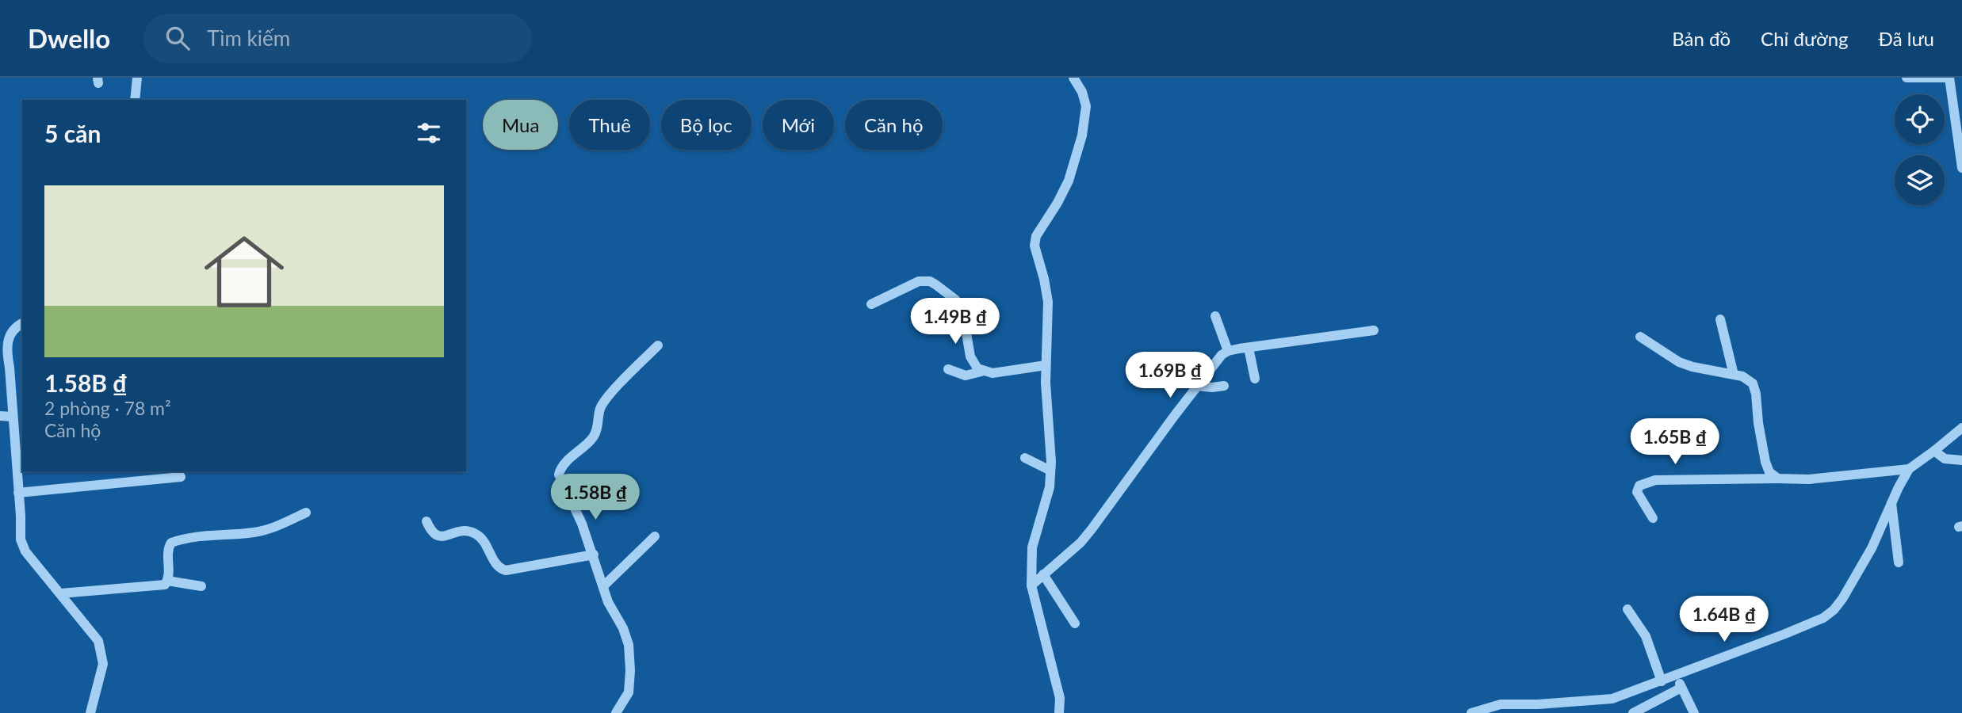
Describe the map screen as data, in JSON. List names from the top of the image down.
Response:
{
  "page": {
    "header": "Dwello",
    "search": "Tìm kiếm",
    "nav": ["Bản đồ", "Chỉ đường", "Đã lưu"],
    "chip": [
      "Mua",
      "Thuê",
      "Bộ lọc",
      "Mới",
      "Căn hộ"
    ],
    "heading": "5 căn",
    "list": [
      {
        "name": "1.58B ₫",
        "note": "2 phòng · 78 m² · Căn hộ"
      }
    ],
    "price": [
      "1.49B ₫",
      "1.69B ₫",
      "1.65B ₫",
      "1.58B ₫",
      "1.64B ₫"
    ]
  }
}
